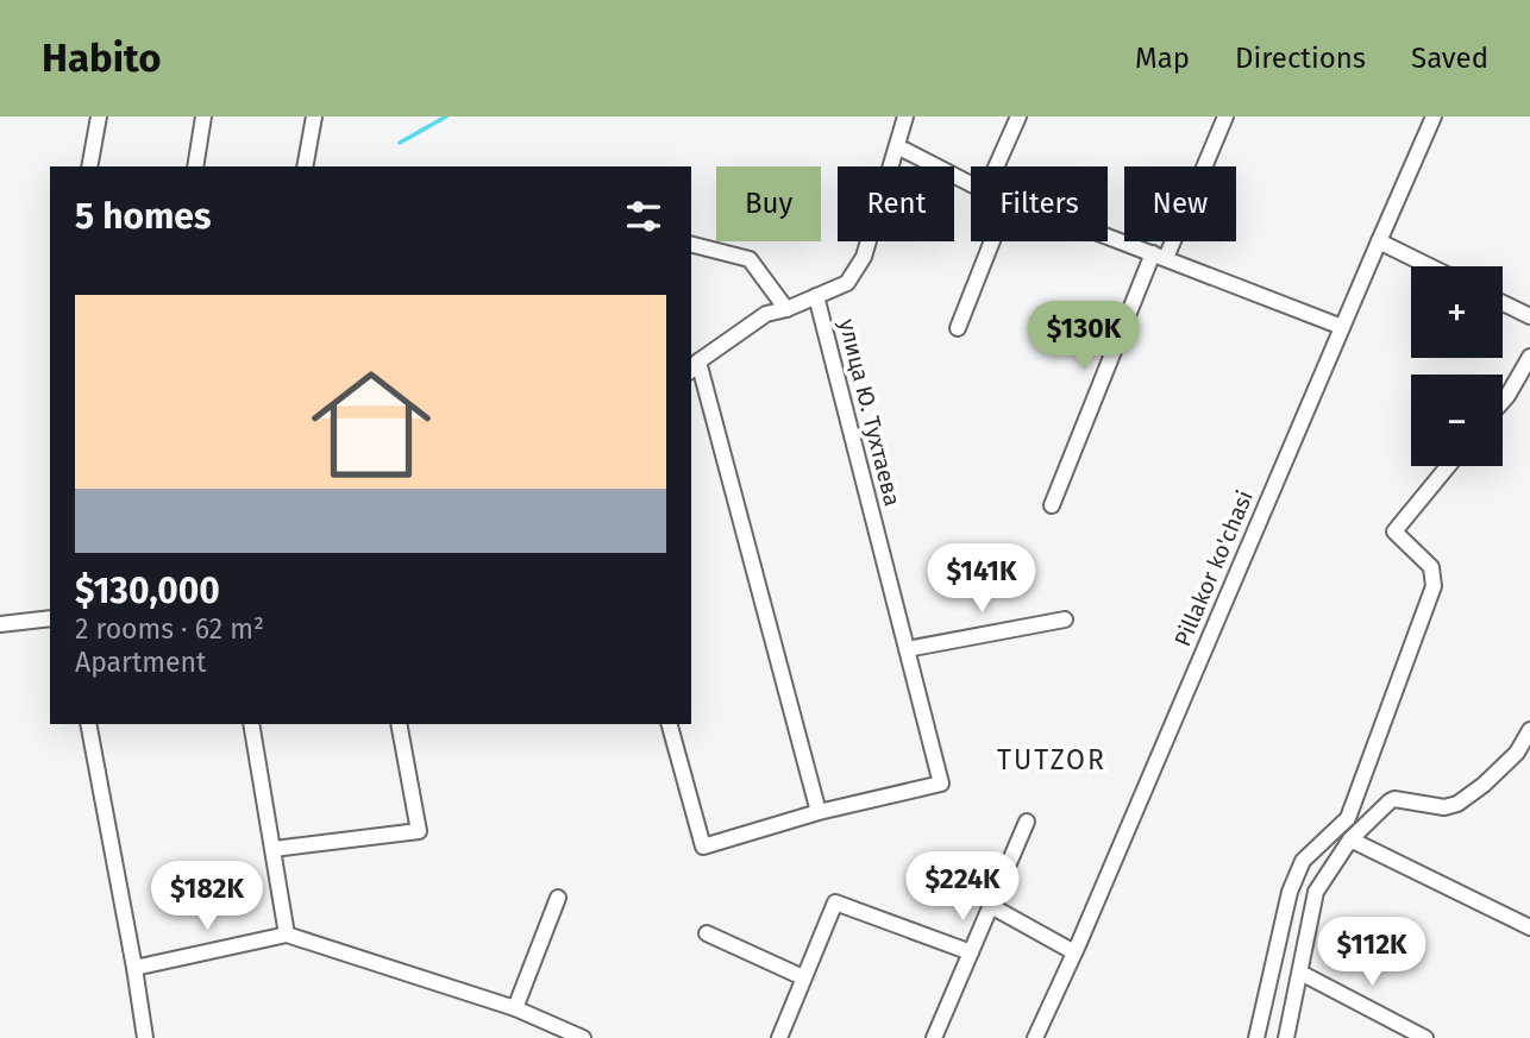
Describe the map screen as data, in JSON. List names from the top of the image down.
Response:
{
  "streets": {
    "street": ["улица Ю. Тухтаева", "Pillakor ko'chasi"]
  },
  "districts": ["TUTZOR"],
  "page": {
    "header": "Habito",
    "nav": ["Map", "Directions", "Saved"],
    "chip": [
      "Buy",
      "Rent",
      "Filters",
      "New"
    ],
    "heading": "5 homes",
    "map_buttons": ["+", "−"],
    "list": [
      {
        "name": "$130,000",
        "note": "2 rooms · 62 m² · Apartment"
      }
    ],
    "price": [
      "$130K",
      "$141K",
      "$224K",
      "$182K",
      "$112K"
    ]
  }
}
